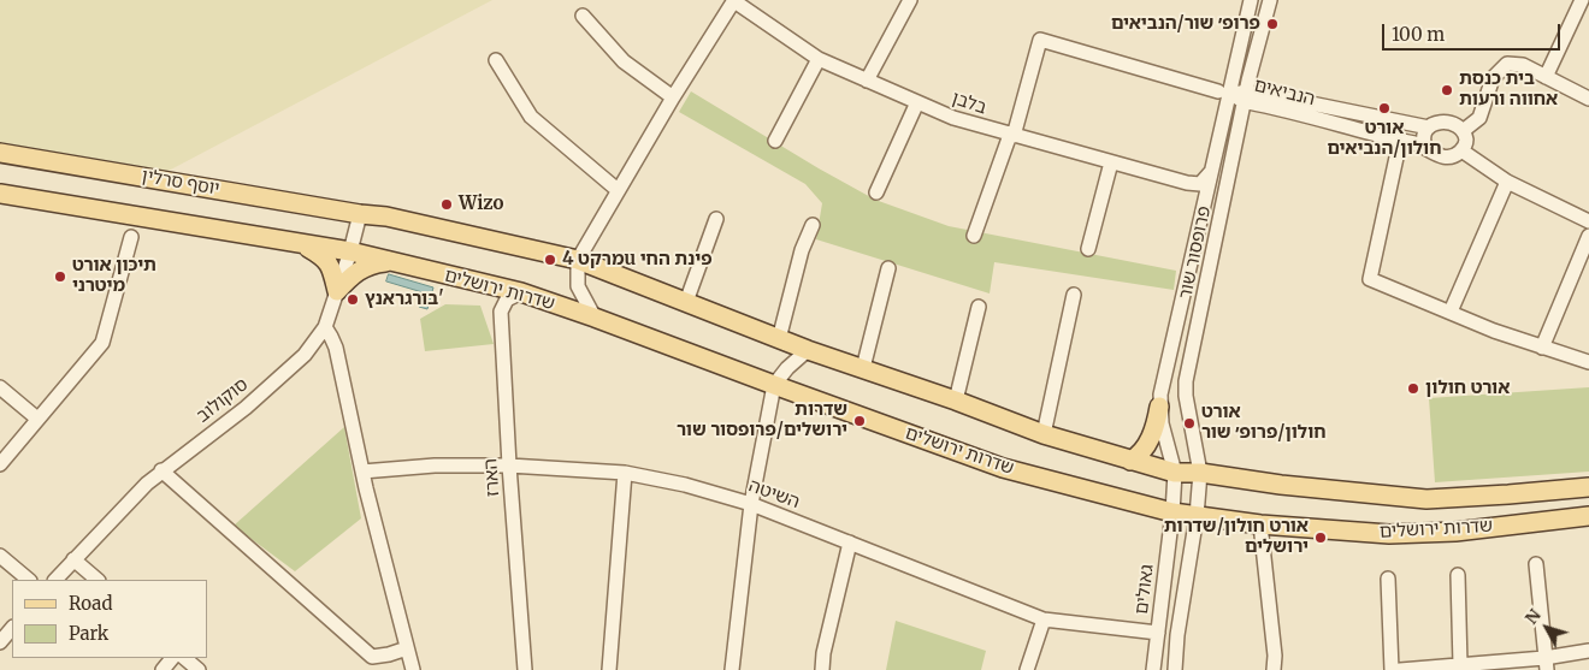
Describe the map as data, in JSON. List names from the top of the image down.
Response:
{
  "streets": {
    "main road": ["יוסף סרלין", "שדרות ירושלים"],
    "street": [
      "הנביאים",
      "בלבן",
      "פרופסור שור",
      "סוקולוב",
      "הארז",
      "השיטה",
      "גאולים"
    ]
  },
  "crossings": [
    ["הנביאים", "בלבן"],
    ["הנביאים", "פרופסור שור"],
    ["בלבן", "פרופסור שור"],
    ["יוסף סרלין", "שדרות ירושלים"],
    ["יוסף סרלין", "סוקולוב"],
    ["פרופסור שור", "שדרות ירושלים"],
    ["פרופסור שור", "גאולים"],
    ["שדרות ירושלים", "סוקולוב"],
    ["שדרות ירושלים", "הארז"],
    ["שדרות ירושלים", "גאולים"],
    ["הארז", "השיטה"],
    ["השיטה", "גאולים"]
  ],
  "places": [
    "פרופ׳ שור/הנביאים",
    "בית כנסת אחווה ורעות",
    "אורט חולון/הנביאים",
    "Wizo",
    "מרקט 4u פינת החי",
    "תיכון אורט מיטרני",
    "בורגראנץ'",
    "אורט חולון",
    "שדרות ירושלים/פרופסור שור",
    "אורט חולון/פרופ׳ שור",
    "אורט חולון/שדרות ירושלים"
  ],
  "legend": ["Road", "Park"],
  "scale_bar": "100 m",
  "north": "top left"
}
